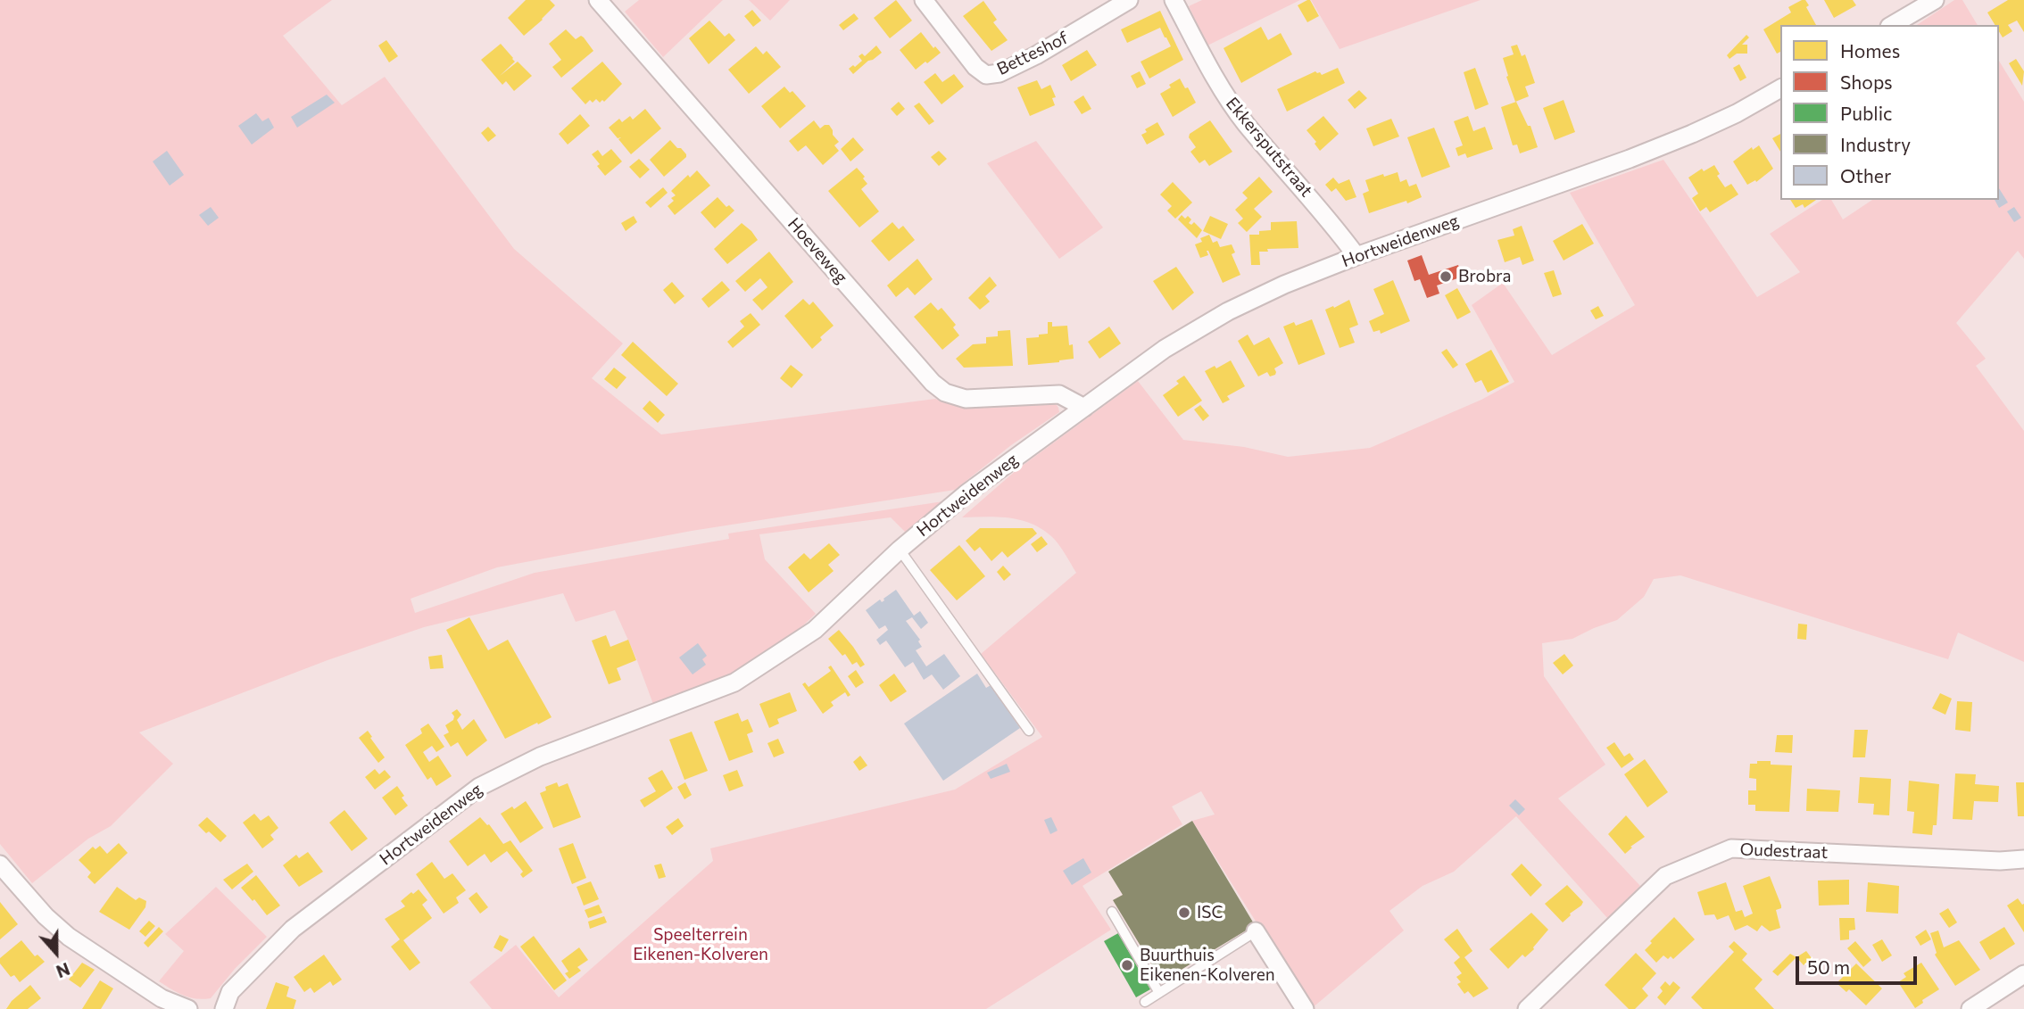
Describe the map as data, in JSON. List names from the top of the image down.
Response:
{
  "streets": {
    "street": [
      "Betteshof",
      "Ekkersputstraat",
      "Hortweidenweg",
      "Hoeveweg",
      "Oudestraat"
    ]
  },
  "crossings": [
    ["Ekkersputstraat", "Hortweidenweg"],
    ["Hortweidenweg", "Hoeveweg"]
  ],
  "parks": ["Speelterrein Eikenen-Kolveren"],
  "places": ["Brobra", "ISC", "Buurthuis Eikenen-Kolveren"],
  "legend": [
    "Homes",
    "Shops",
    "Public",
    "Industry",
    "Other"
  ],
  "scale_bar": "50 m",
  "north": "bottom"
}
